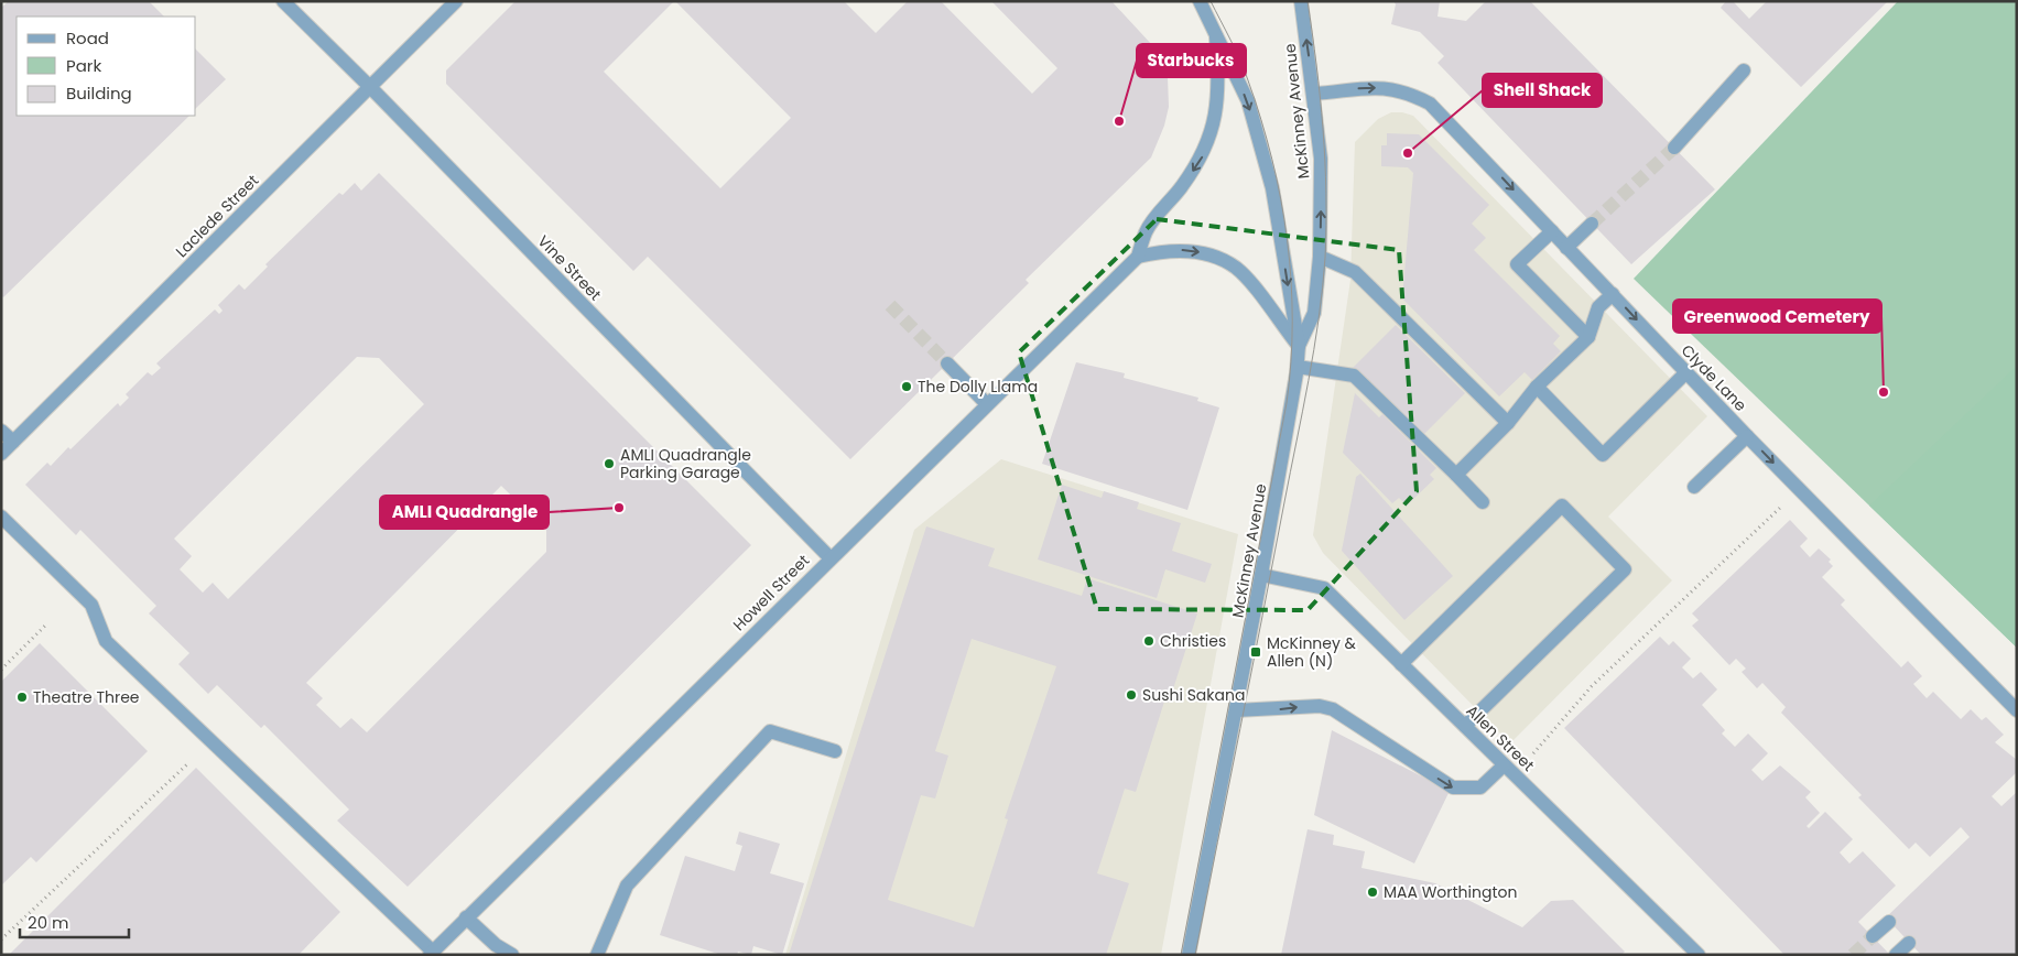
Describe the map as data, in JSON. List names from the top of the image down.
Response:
{
  "streets": {
    "street": [
      "McKinney Avenue",
      "Laclede Street",
      "Vine Street",
      "Clyde Lane",
      "Howell Street",
      "Allen Street"
    ]
  },
  "crossings": [
    ["McKinney Avenue", "Clyde Lane"],
    ["McKinney Avenue", "Howell Street"],
    ["McKinney Avenue", "Allen Street"],
    ["Laclede Street", "Vine Street"],
    ["Vine Street", "Howell Street"]
  ],
  "one_way": ["Clyde Lane"],
  "places": {
    "other": [
      "Starbucks",
      "Shell Shack",
      "The Dolly Llama",
      "Greenwood Cemetery",
      "AMLI Quadrangle Parking Garage",
      "AMLI Quadrangle",
      "Christies",
      "Sushi Sakana",
      "Theatre Three",
      "MAA Worthington"
    ],
    "transit": ["McKinney & Allen (N)"]
  },
  "legend": ["Road", "Park", "Building"],
  "scale_bar": "20 m"
}
